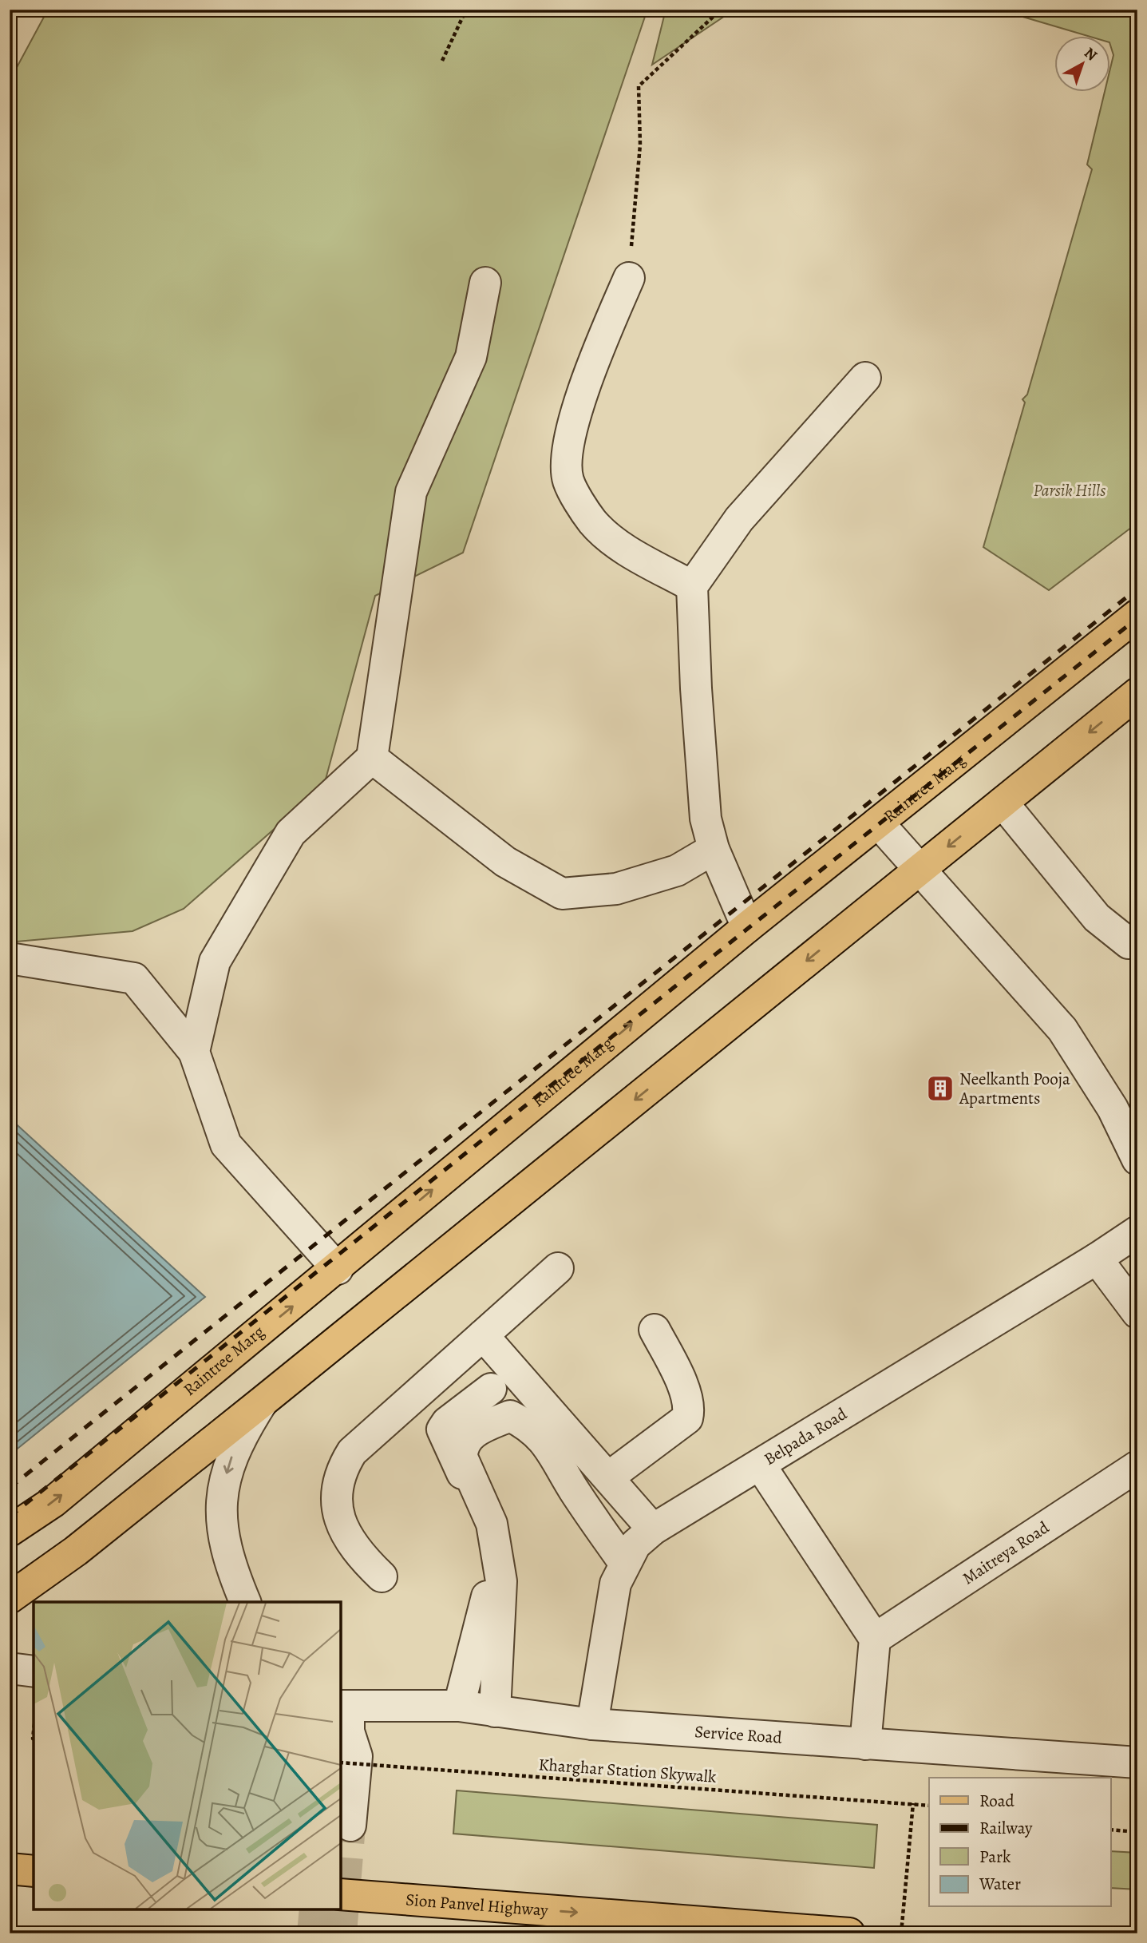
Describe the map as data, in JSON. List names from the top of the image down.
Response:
{
  "streets": {
    "main road": ["Raintree Marg", "Sion Panvel Highway"],
    "street": ["Belpada Road", "Maitreya Road", "Service Road"],
    "path": ["Kharghar Station Skywalk"]
  },
  "crossings": [
    ["Belpada Road", "Service Road"]
  ],
  "one_way": ["Sion Panvel Highway"],
  "parks": ["Parsik Hills"],
  "places": {
    "building": ["Neelkanth Pooja Apartments"]
  },
  "legend": [
    "Road",
    "Railway",
    "Park",
    "Water"
  ],
  "north": "top right"
}
